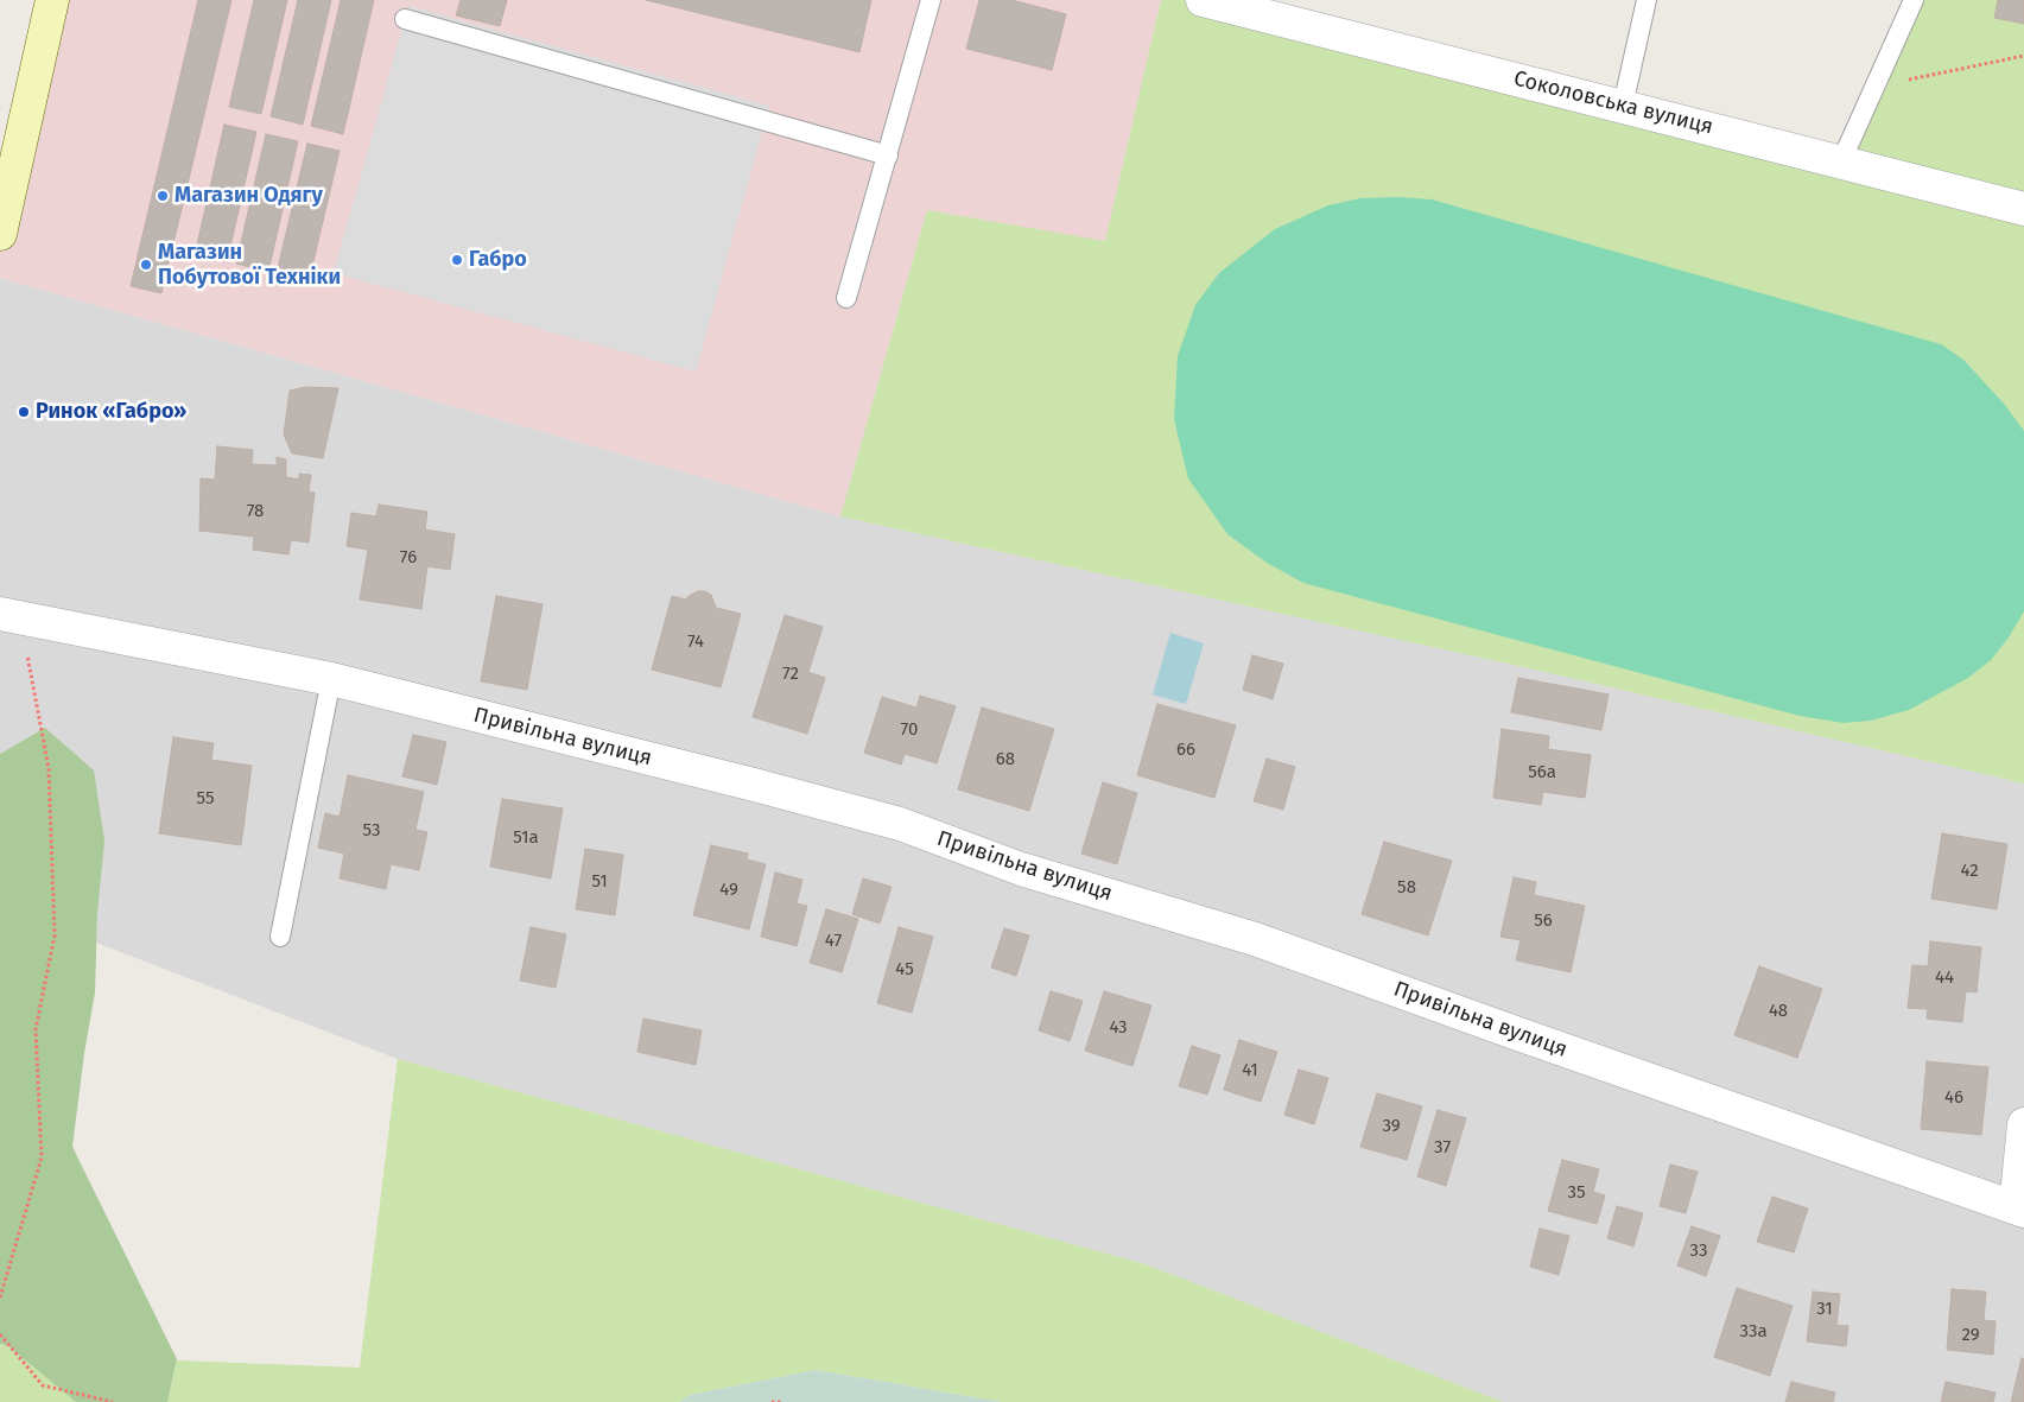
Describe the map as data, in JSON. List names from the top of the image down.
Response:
{
  "streets": {
    "street": ["Соколовська вулиця", "Привільна вулиця"]
  },
  "places": [
    "Магазин Одягу",
    "Габро",
    "Магазин Побутової Техніки",
    "Ринок «Габро»"
  ],
  "house_numbers": [
    "78",
    "76",
    "74",
    "72",
    "70",
    "66",
    "68",
    "56а",
    "55",
    "53",
    "51а",
    "42",
    "51",
    "58",
    "49",
    "56",
    "47",
    "45",
    "44",
    "48",
    "43",
    "41",
    "46",
    "39",
    "37",
    "35",
    "33",
    "31",
    "33а",
    "29"
  ]
}
